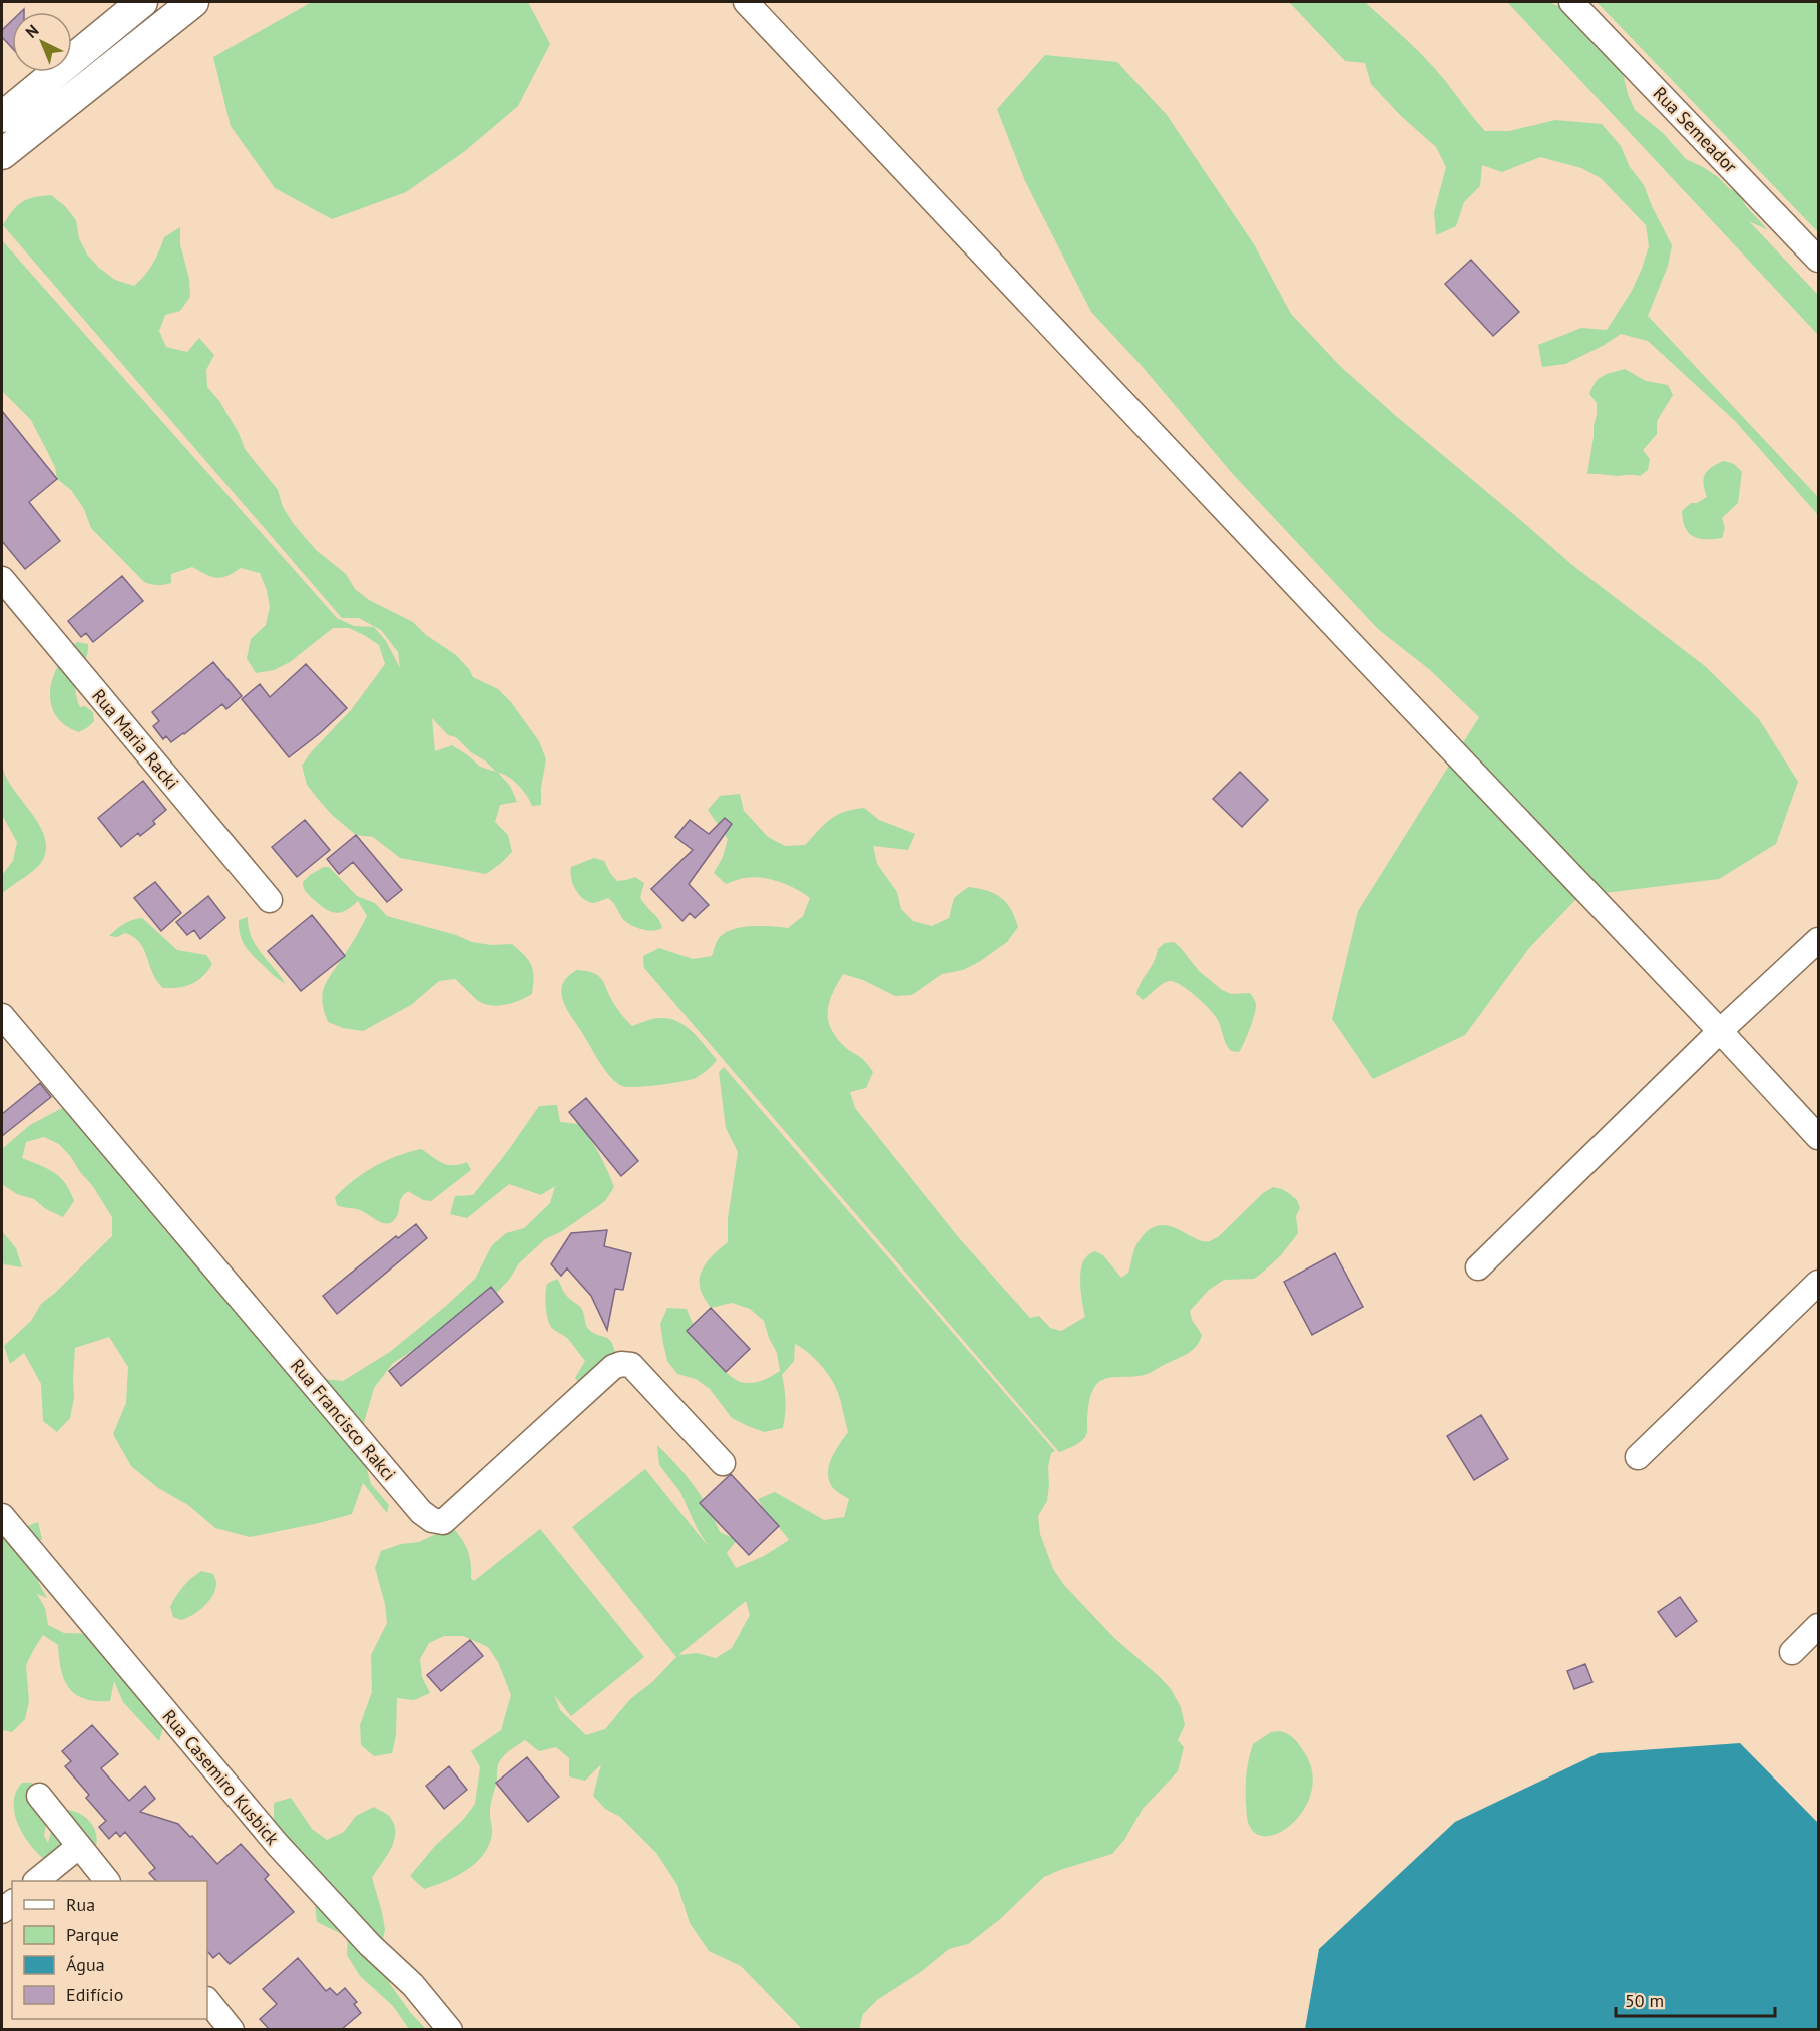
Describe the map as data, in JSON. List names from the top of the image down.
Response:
{
  "streets": {
    "street": [
      "Rua Semeador",
      "Rua Maria Racki",
      "Rua Francisco Rakci",
      "Rua Casemiro Kusbick"
    ]
  },
  "legend": [
    "Rua",
    "Parque",
    "Água",
    "Edifício"
  ],
  "scale_bar": "50 m",
  "north": "top left"
}
